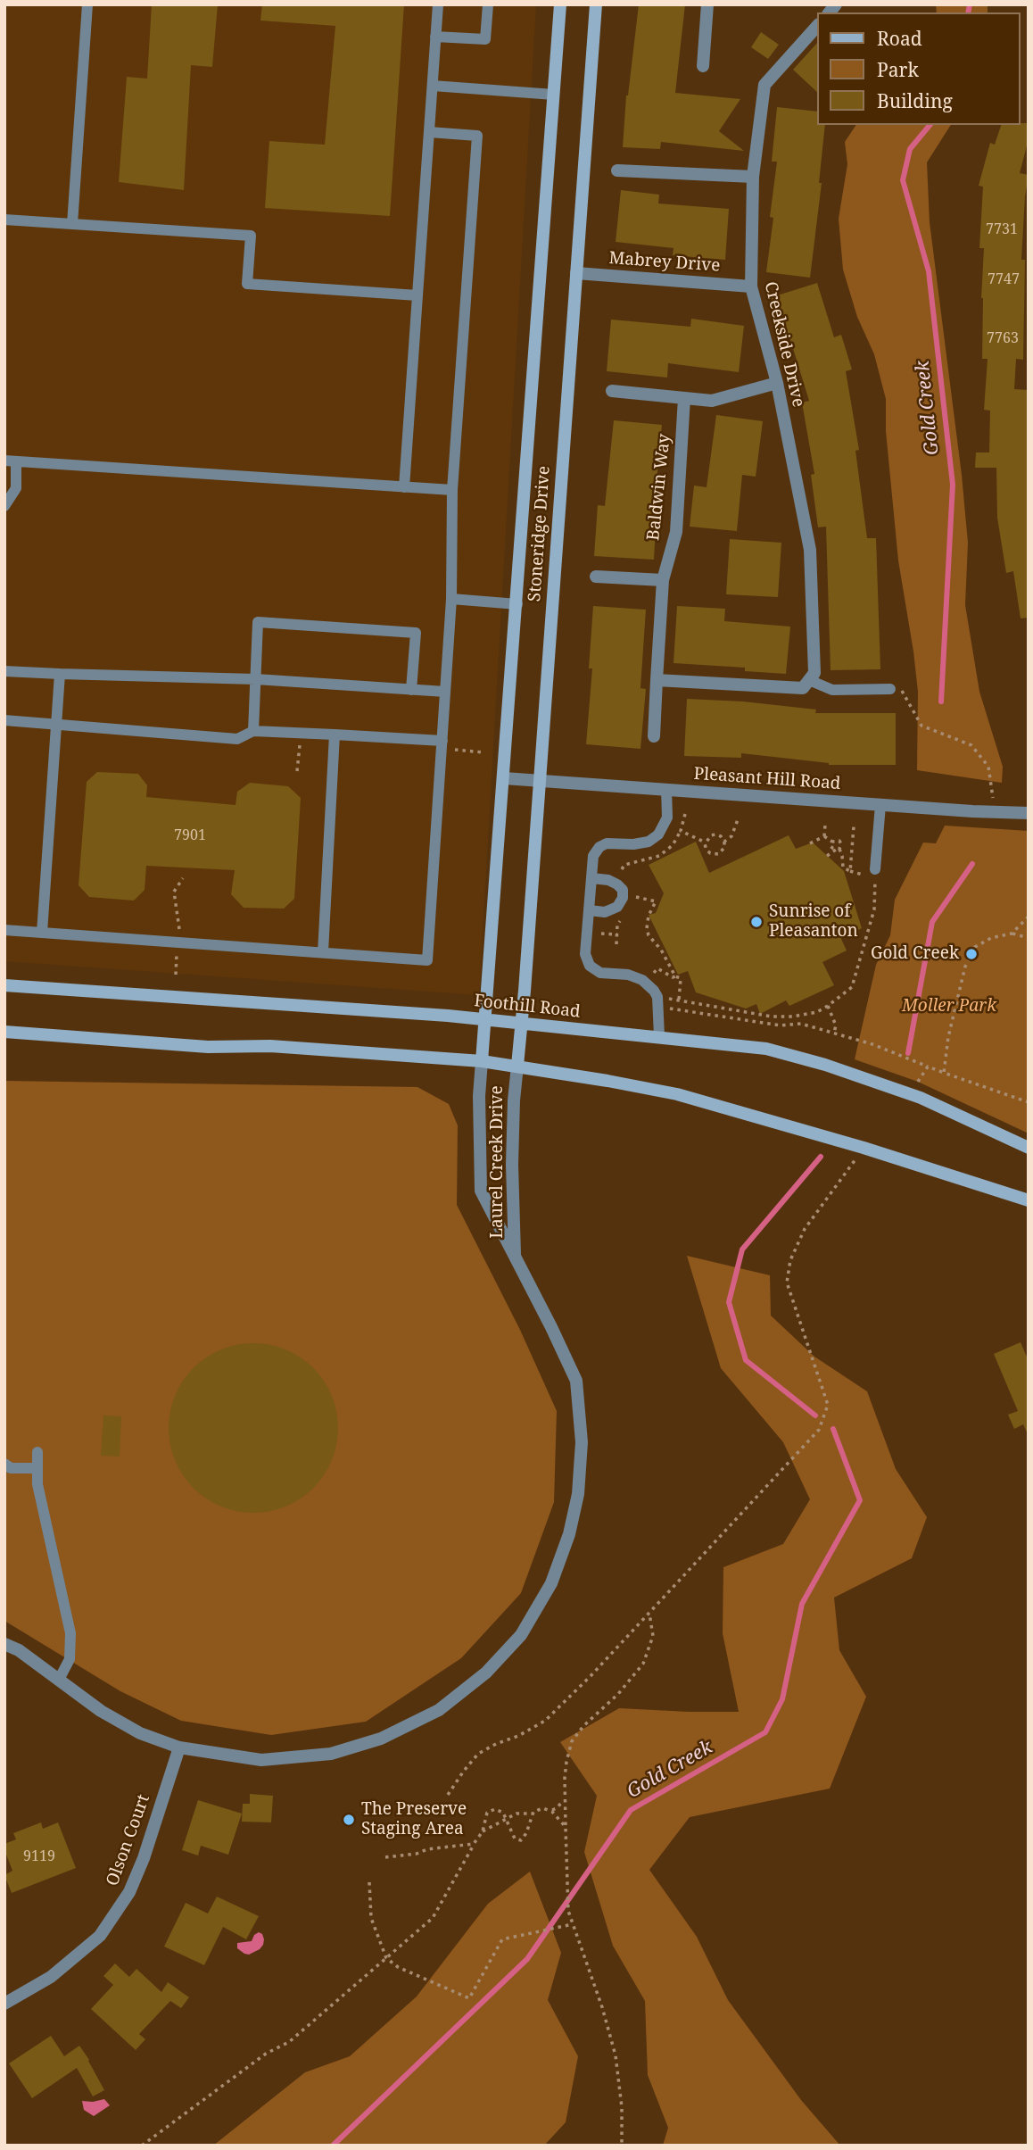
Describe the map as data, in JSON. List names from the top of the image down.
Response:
{
  "streets": {
    "main road": ["Stoneridge Drive", "Foothill Road"],
    "street": [
      "Mabrey Drive",
      "Creekside Drive",
      "Baldwin Way",
      "Pleasant Hill Road",
      "Laurel Creek Drive",
      "Olson Court"
    ]
  },
  "crossings": [
    ["Mabrey Drive", "Creekside Drive"],
    ["Mabrey Drive", "Stoneridge Drive"],
    ["Stoneridge Drive", "Pleasant Hill Road"],
    ["Stoneridge Drive", "Foothill Road"],
    ["Stoneridge Drive", "Laurel Creek Drive"],
    ["Laurel Creek Drive", "Olson Court"]
  ],
  "water": ["Gold Creek"],
  "parks": ["Moller Park"],
  "places": ["Sunrise of Pleasanton", "Gold Creek", "The Preserve Staging Area"],
  "house_numbers": [
    "7731",
    "7747",
    "7763",
    "7901",
    "9119"
  ],
  "legend": ["Road", "Park", "Building"]
}
